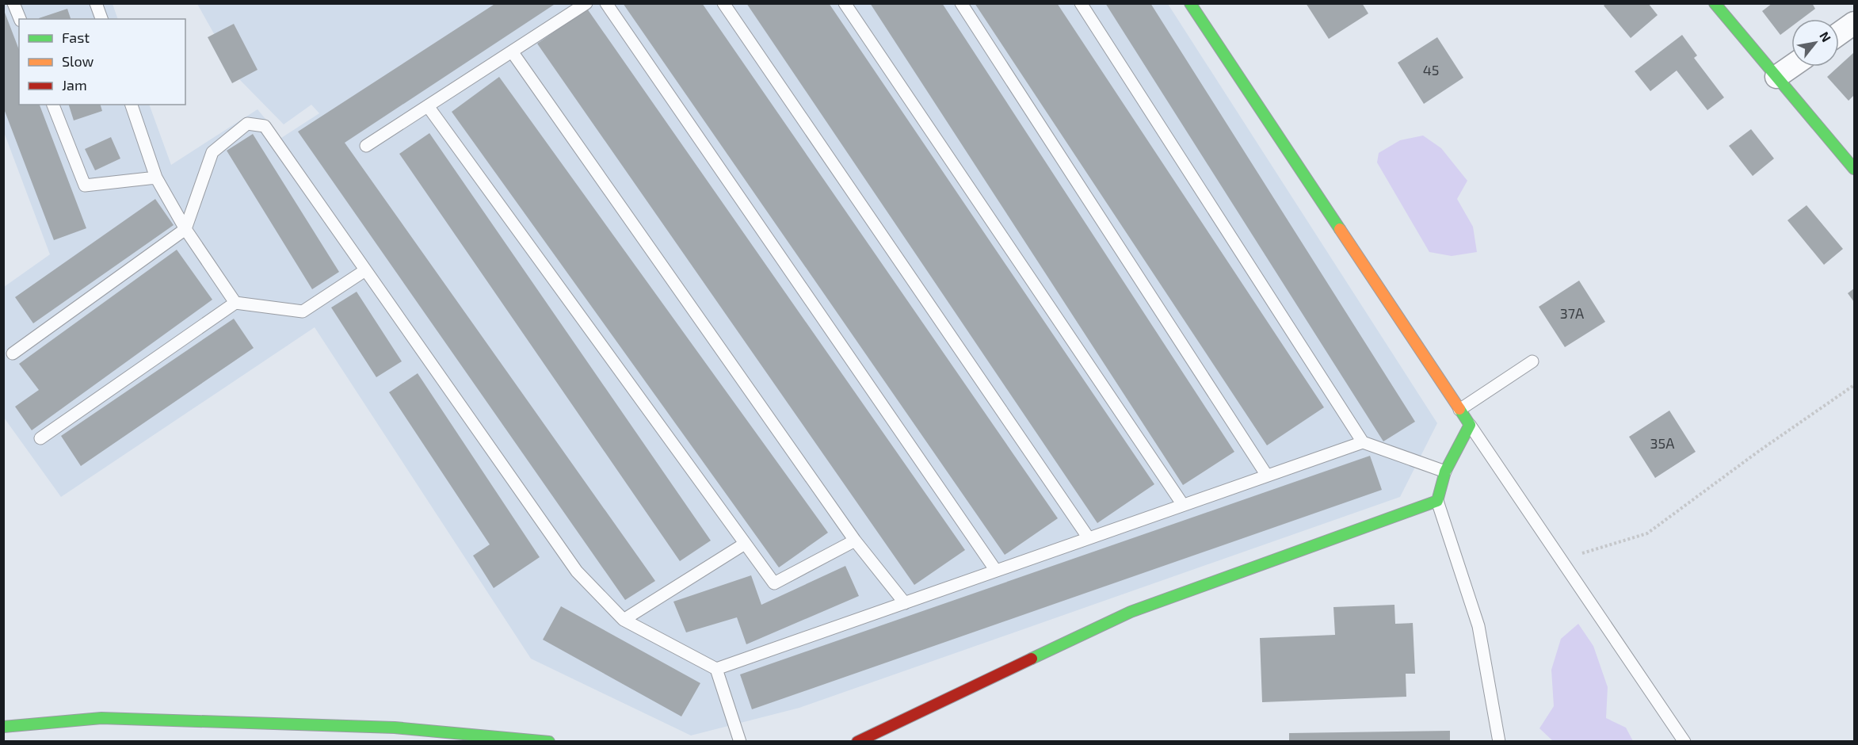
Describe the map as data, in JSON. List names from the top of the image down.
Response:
{
  "house_numbers": ["45", "37А", "35А"],
  "legend": ["Fast", "Slow", "Jam"],
  "north": "top right"
}
